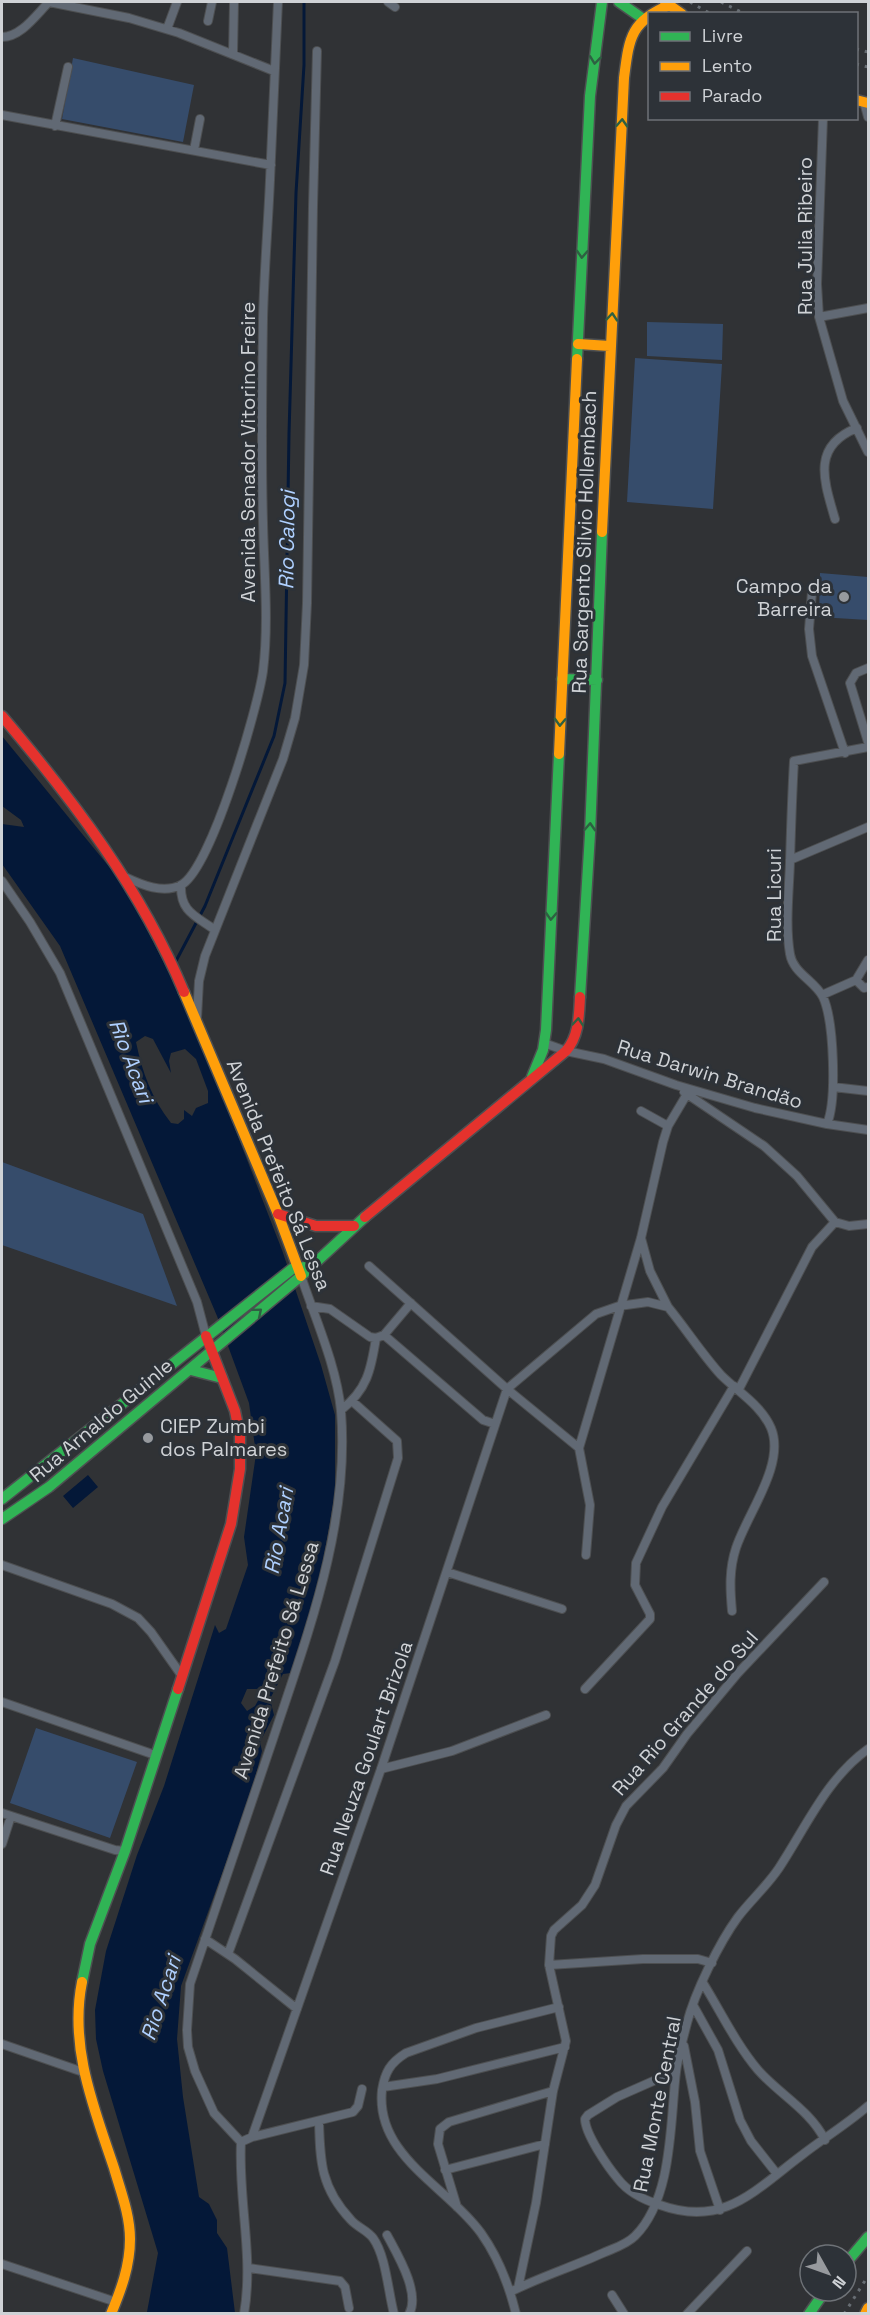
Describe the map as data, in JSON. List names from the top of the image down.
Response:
{
  "streets": {
    "main road": ["Rua Sargento Silvio Hollembach", "Avenida Prefeito Sá Lessa", "Rua Arnaldo Guinle"],
    "street": [
      "Rua Julia Ribeiro",
      "Avenida Senador Vitorino Freire",
      "Rua Licuri",
      "Rua Darwin Brandão",
      "Rua Rio Grande do Sul",
      "Rua Neuza Goulart Brizola",
      "Rua Monte Central"
    ]
  },
  "crossings": [
    ["Rua Sargento Silvio Hollembach", "Rua Darwin Brandão"],
    ["Rua Sargento Silvio Hollembach", "Avenida Prefeito Sá Lessa"]
  ],
  "water": ["Rio Calogi", "Rio Acari"],
  "places": ["Campo da Barreira", "CIEP Zumbi dos Palmares"],
  "legend": ["Livre", "Lento", "Parado"],
  "north": "bottom right"
}
